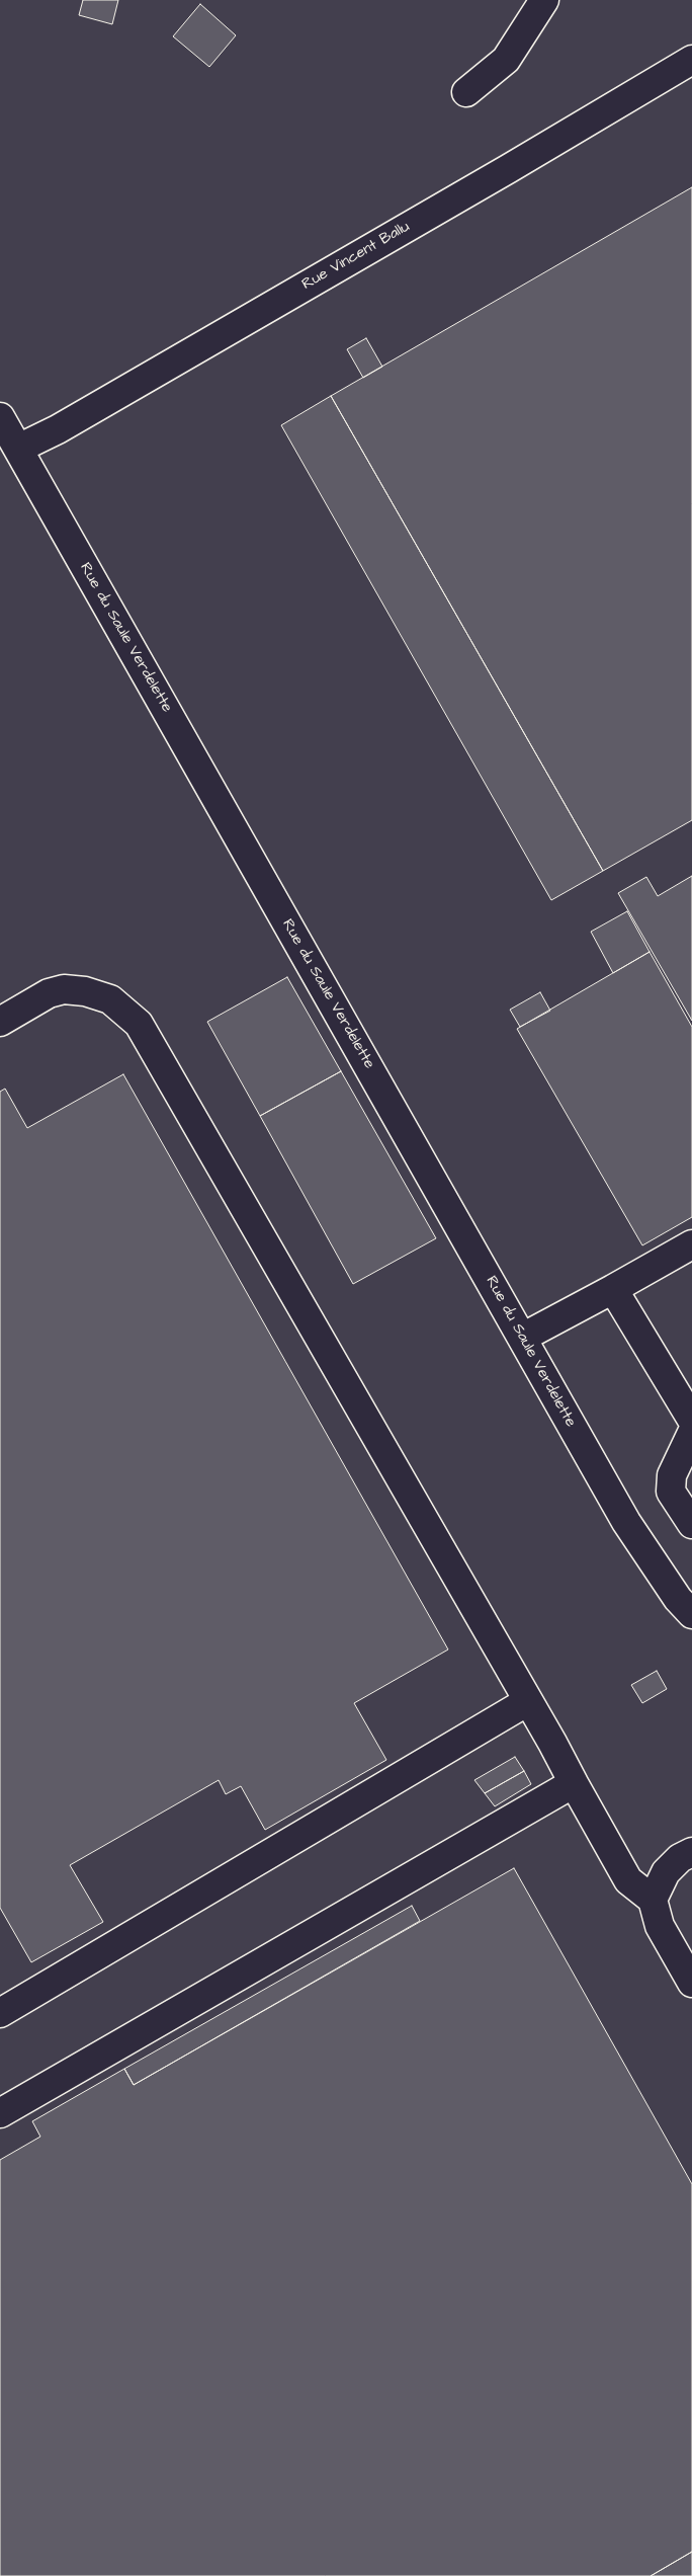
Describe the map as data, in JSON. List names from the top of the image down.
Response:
{
  "streets": {
    "street": ["Rue Vincent Ballu", "Rue du Saule Verdelette"]
  },
  "crossings": [
    ["Rue Vincent Ballu", "Rue du Saule Verdelette"]
  ]
}
